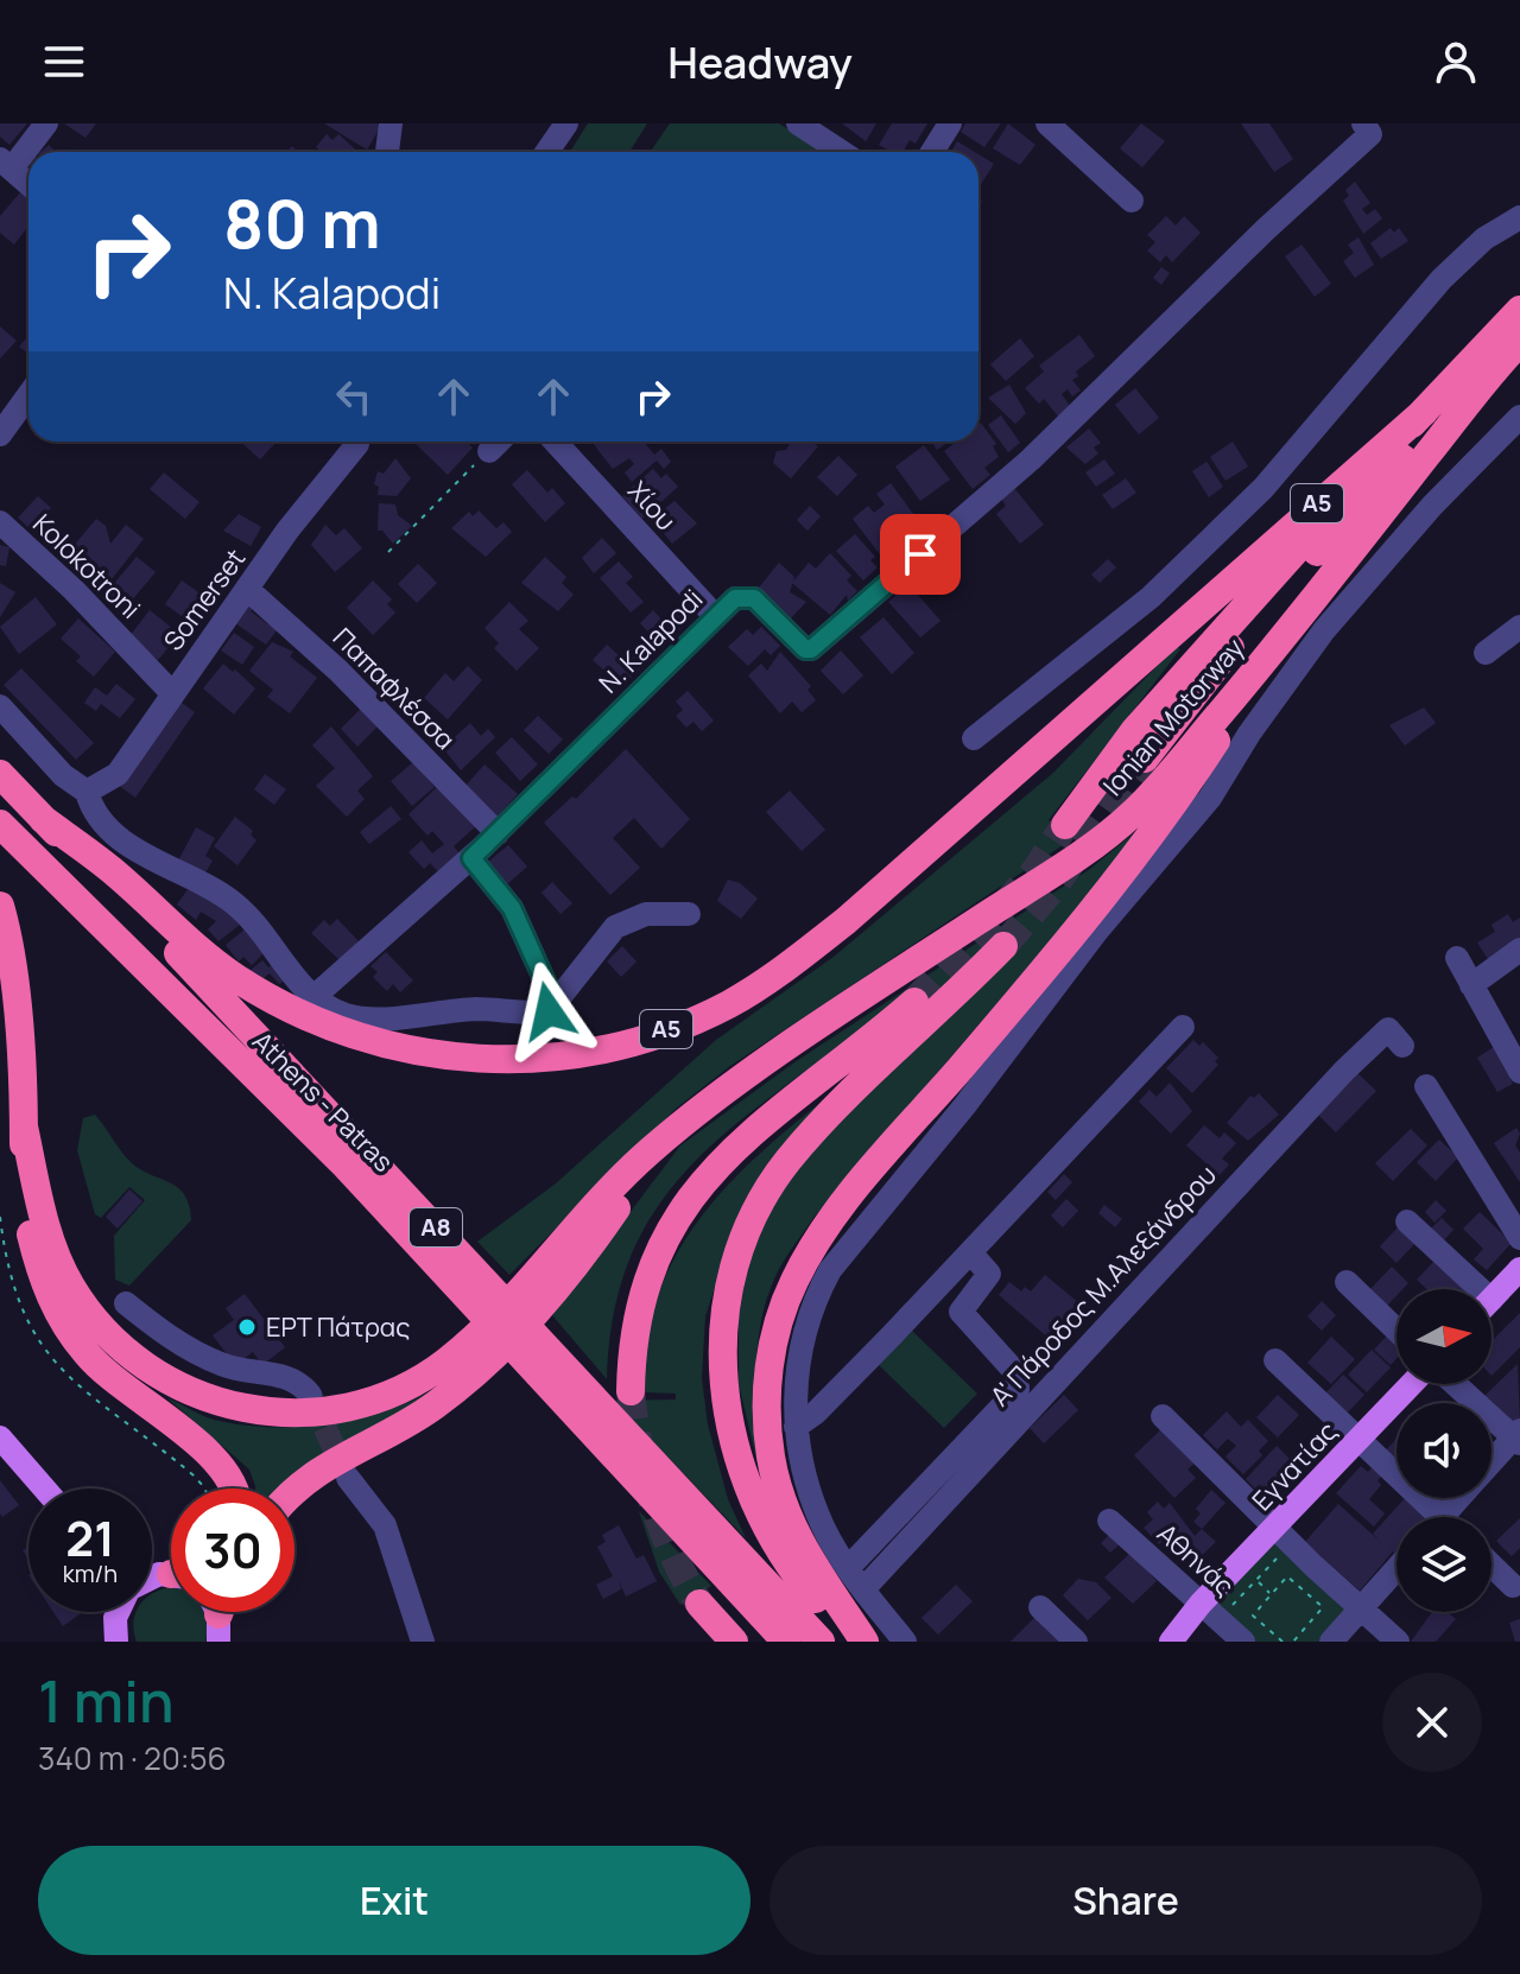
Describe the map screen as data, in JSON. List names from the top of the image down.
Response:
{
  "streets": {
    "highway": [
      "Α5",
      "Ionian Motorway",
      "Athens - Patras",
      "Α8"
    ],
    "main road": ["Εγνατίας"],
    "street": [
      "Χίου",
      "Kolokotroni",
      "Somerset",
      "N. Kalapodi",
      "Παπαφλέσσα",
      "Α' Πάροδος Μ.Αλεξάνδρου",
      "Αθηνάς"
    ]
  },
  "crossings": [
    ["Α5", "Athens - Patras"],
    ["Χίου", "N. Kalapodi"],
    ["Kolokotroni", "Somerset"],
    ["Somerset", "Παπαφλέσσα"],
    ["N. Kalapodi", "Παπαφλέσσα"],
    ["Εγνατίας", "Αθηνάς"]
  ],
  "places": ["ΕΡΤ Πάτρας"],
  "north": "right",
  "page": {
    "header": "Headway",
    "turn": ["80 m", "N. Kalapodi"],
    "speed": "21 km/h",
    "limit": "30",
    "heading": ["1 min", "340 m · 20:56"],
    "buttons": ["Exit", "Share"]
  }
}
